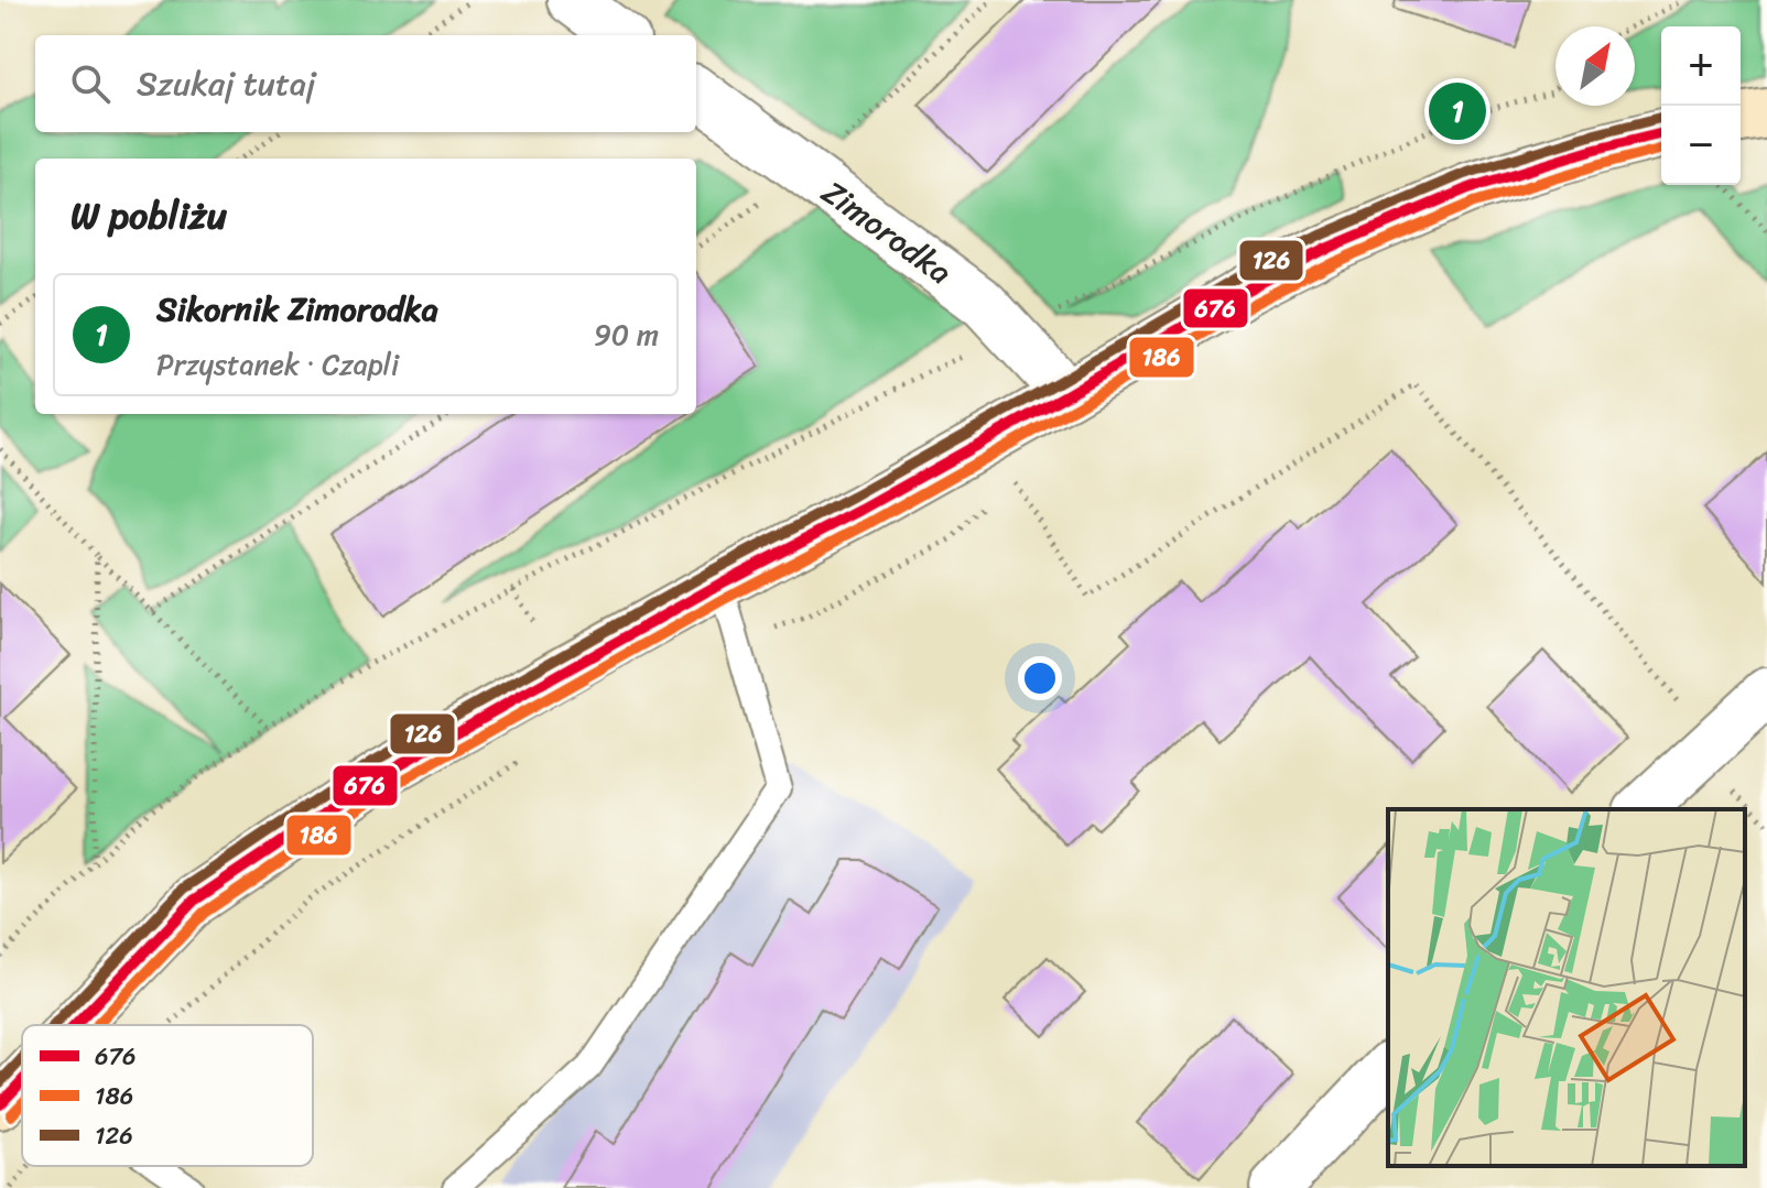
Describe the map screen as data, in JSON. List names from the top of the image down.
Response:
{
  "streets": {
    "street": ["Zimorodka"]
  },
  "lines": ["transit line 126", "transit line 676", "transit line 186"],
  "legend": ["676", "186", "126"],
  "north": "top right",
  "page": {
    "map_buttons": ["+", "−"],
    "search": "Szukaj tutaj",
    "pins": "1",
    "heading": "W pobliżu",
    "list": [
      {
        "mark": "1",
        "name": "Sikornik Zimorodka",
        "note": "Przystanek · Czapli",
        "value": "90 m"
      }
    ]
  }
}
